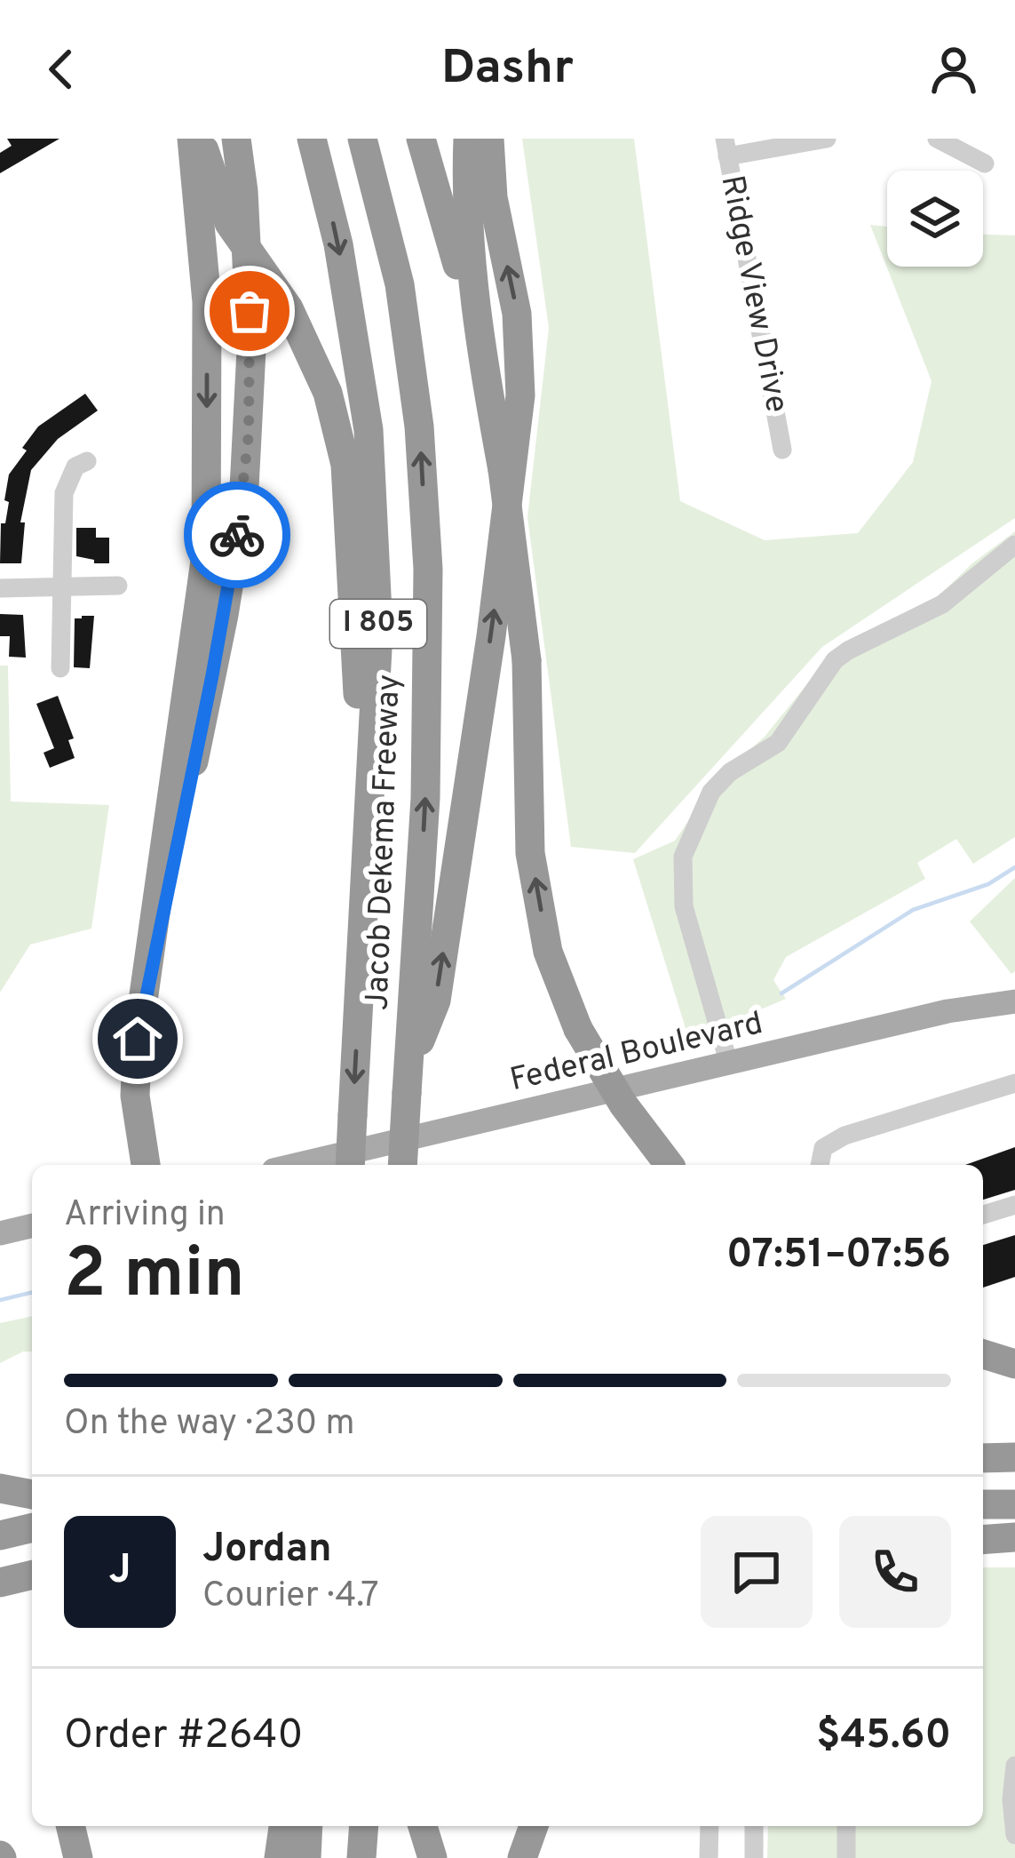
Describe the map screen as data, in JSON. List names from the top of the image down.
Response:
{
  "streets": {
    "highway": ["I 805", "Jacob Dekema Freeway"],
    "main road": ["Federal Boulevard"],
    "street": ["Ridge View Drive"]
  },
  "page": {
    "header": "Dashr",
    "heading": ["2 min", "Arriving in", "07:51–07:56"],
    "panel": [
      "Jordan",
      "Courier · 4.7",
      "Order #2640",
      "$45.60"
    ],
    "bar": "On the way · 230 m",
    "round": "J"
  }
}
